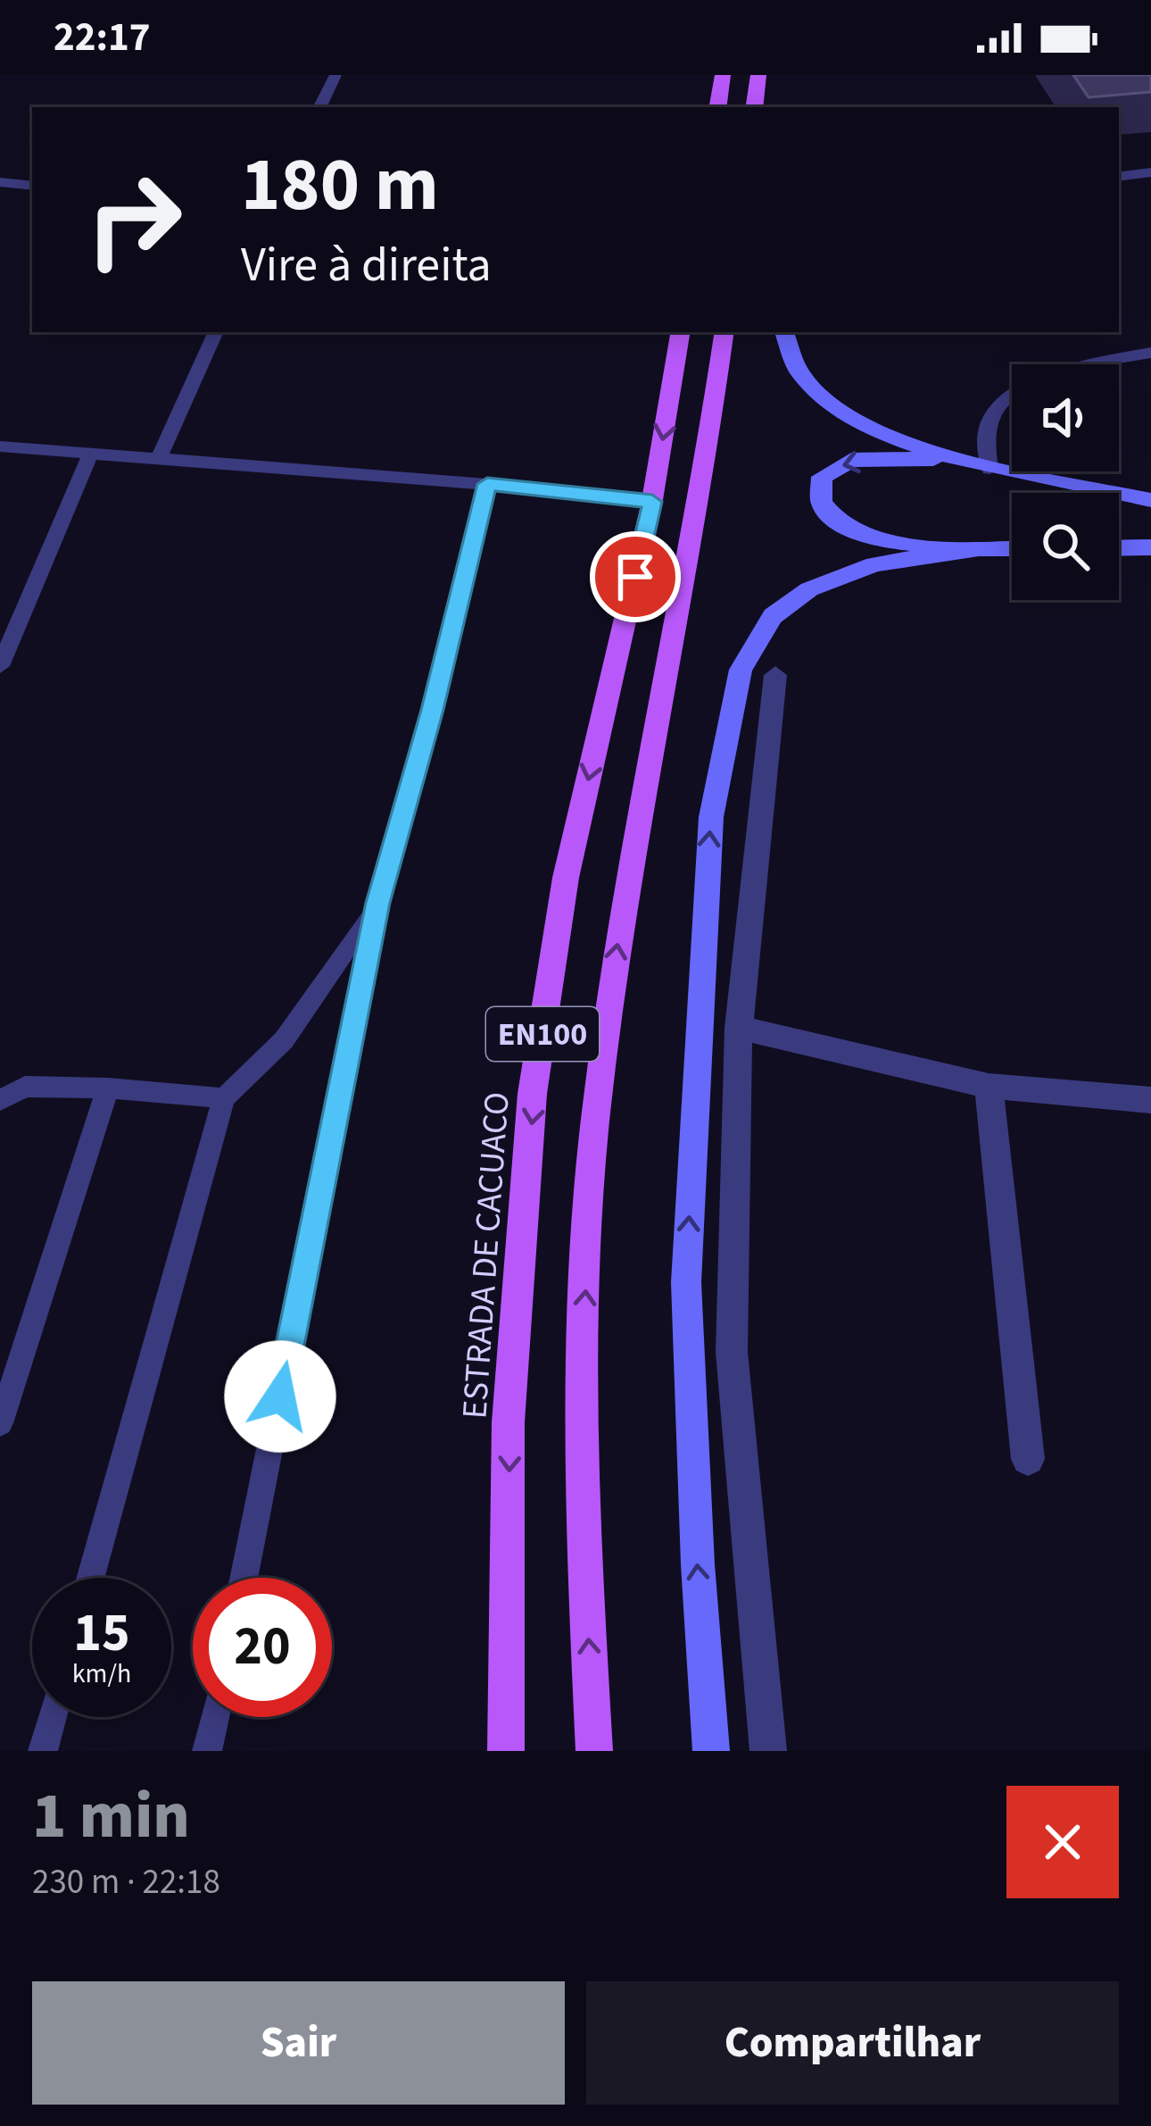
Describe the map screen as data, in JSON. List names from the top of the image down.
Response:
{
  "streets": {
    "main road": ["EN100", "ESTRADA DE CACUACO"]
  },
  "page": {
    "status": "22:17",
    "turn": ["180 m", "Vire à direita"],
    "speed": "15 km/h",
    "limit": "20",
    "heading": ["1 min", "230 m · 22:18"],
    "buttons": ["Sair", "Compartilhar"]
  }
}
